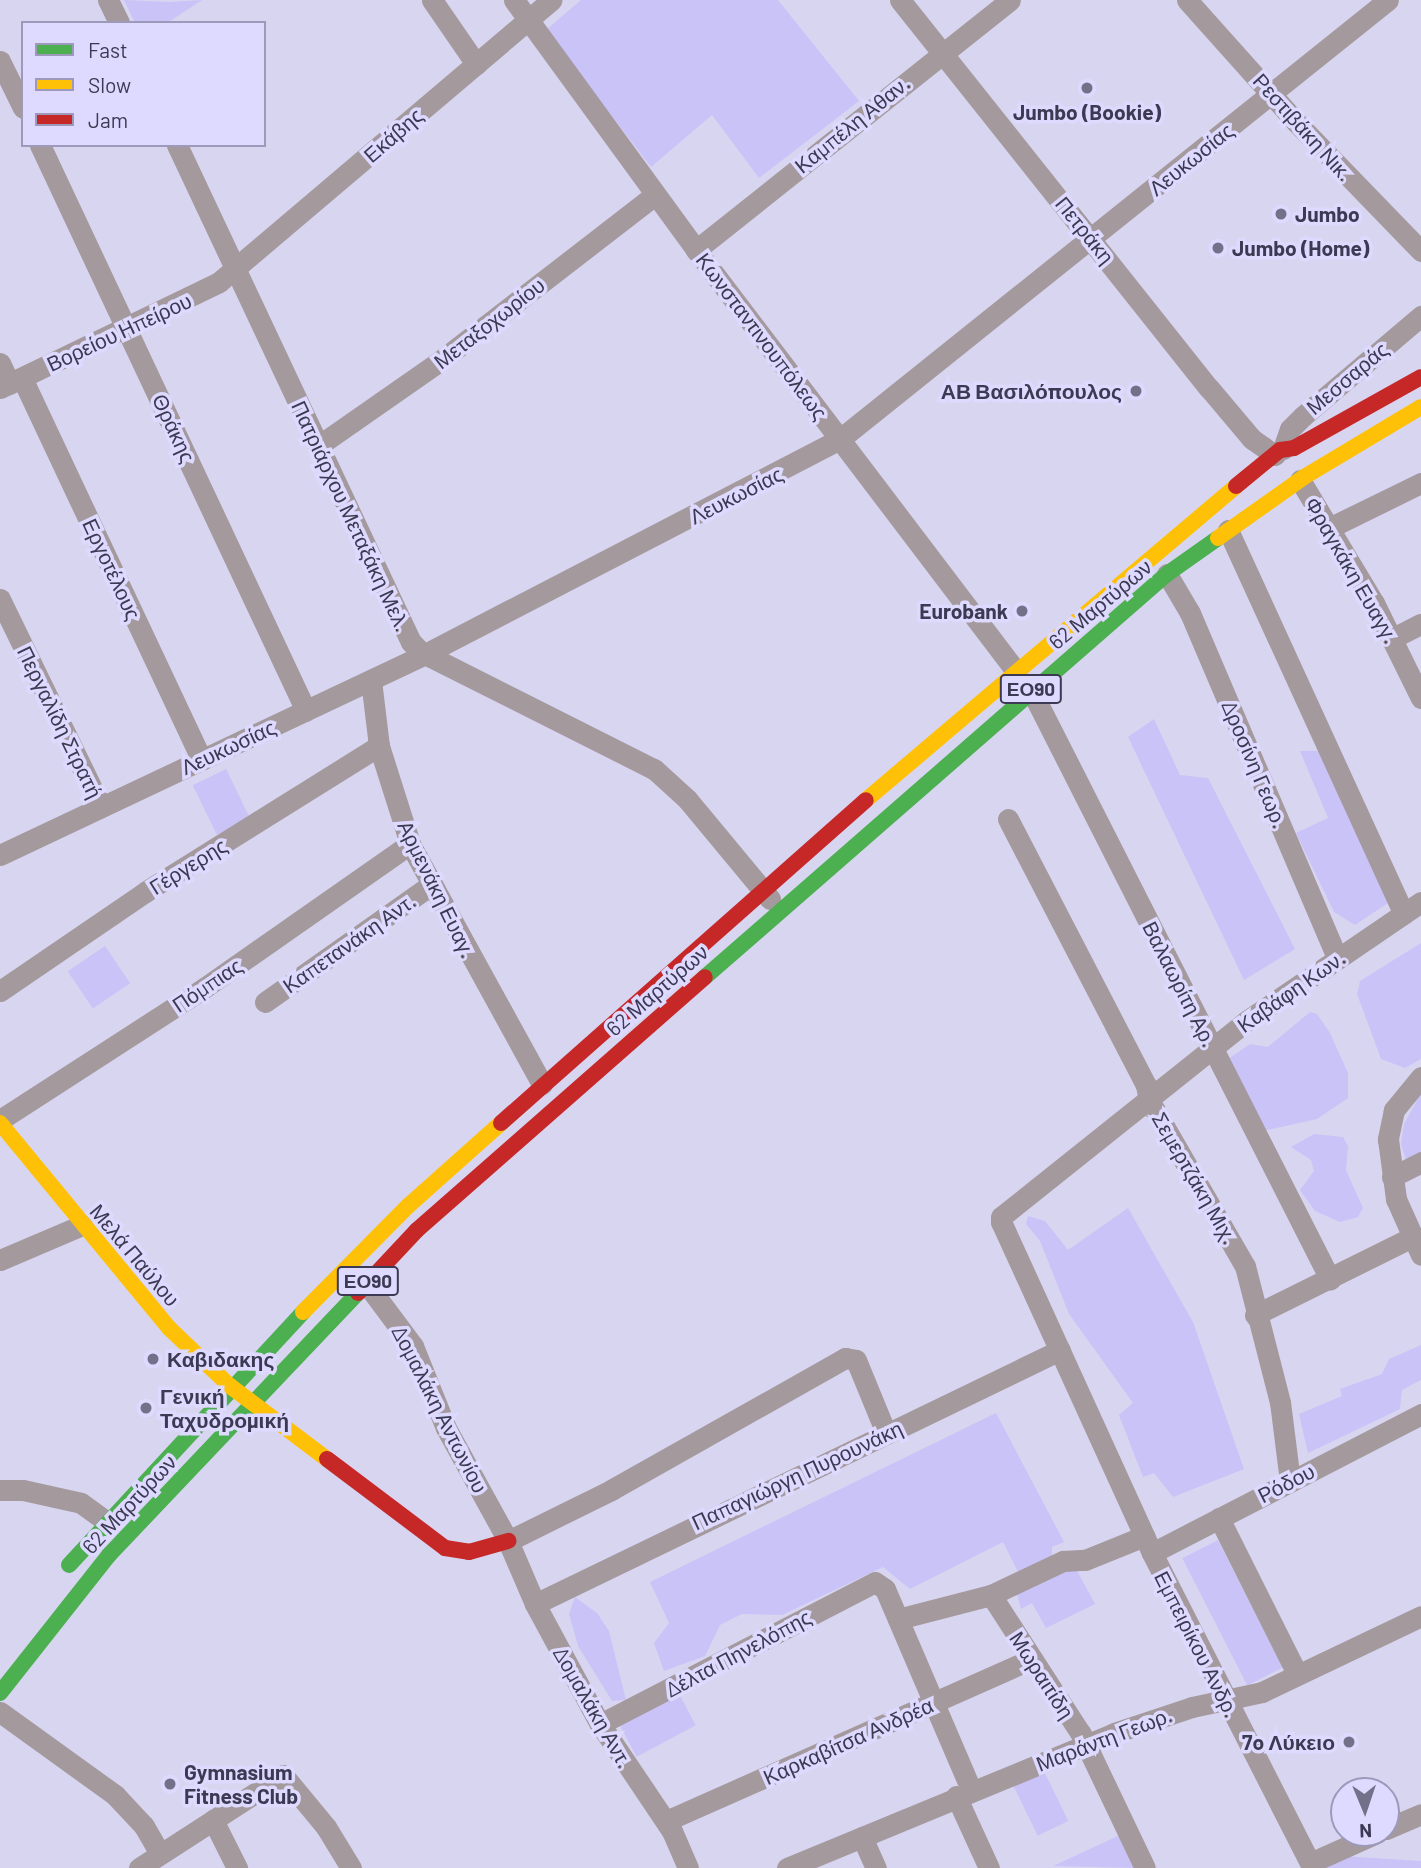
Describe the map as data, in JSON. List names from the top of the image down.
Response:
{
  "streets": {
    "main road": ["62 Μαρτύρων", "ΕΟ90", "Μελά Παύλου"],
    "street": [
      "Καμπέλη Αθαν.",
      "Ρεστιβάκη Νικ.",
      "Εκάβης",
      "Λευκωσίας",
      "Πετράκη",
      "Μεταξοχωρίου",
      "Βορείου Ηπείρου",
      "Κωνσταντινουπόλεως",
      "Μεσσαράς",
      "Θράκης",
      "Πατριάρχου Μεταξάκη Μελ.",
      "Εργοτέλους",
      "Φραγκάκη Ευαγγ.",
      "Περγαλίδη Στρατή",
      "Δροσίνη Γεωρ.",
      "Γέργερης",
      "Αρμενάκη Ευαγ.",
      "Καπετανάκη Αντ.",
      "Βαλαωρίτη Αρ.",
      "Πόμπιας",
      "Καβάφη Κων.",
      "Σεμερτζάκη Μιχ.",
      "Δομαλάκη Αντωνίου",
      "Παπαγιώργη Πυρουνάκη",
      "Ρόδου",
      "Εμπειρίκου Ανδρ.",
      "Δέλτα Πηνελόπης",
      "Μωραιτίδη",
      "Δομαλάκη Αντ.",
      "Μαράντη Γεωρ.",
      "Καρκαβίτσα Ανδρέα"
    ]
  },
  "crossings": [
    ["Καμπέλη Αθαν.", "Πετράκη"],
    ["Καμπέλη Αθαν.", "Κωνσταντινουπόλεως"],
    ["Ρεστιβάκη Νικ.", "Λευκωσίας"],
    ["Εκάβης", "Βορείου Ηπείρου"],
    ["Εκάβης", "Κωνσταντινουπόλεως"],
    ["Εκάβης", "Πατριάρχου Μεταξάκη Μελ."],
    ["Λευκωσίας", "Πετράκη"],
    ["Λευκωσίας", "Κωνσταντινουπόλεως"],
    ["Λευκωσίας", "Θράκης"],
    ["Λευκωσίας", "Πατριάρχου Μεταξάκη Μελ."],
    ["Λευκωσίας", "Εργοτέλους"],
    ["Λευκωσίας", "Περγαλίδη Στρατή"],
    ["Λευκωσίας", "Αρμενάκη Ευαγ."],
    ["Πετράκη", "Μεσσαράς"],
    ["Πετράκη", "62 Μαρτύρων"],
    ["Μεταξοχωρίου", "Κωνσταντινουπόλεως"],
    ["Μεταξοχωρίου", "Πατριάρχου Μεταξάκη Μελ."],
    ["Βορείου Ηπείρου", "Θράκης"],
    ["Βορείου Ηπείρου", "Πατριάρχου Μεταξάκη Μελ."],
    ["Βορείου Ηπείρου", "Εργοτέλους"],
    ["Κωνσταντινουπόλεως", "62 Μαρτύρων"],
    ["Μεσσαράς", "62 Μαρτύρων"],
    ["Πατριάρχου Μεταξάκη Μελ.", "62 Μαρτύρων"],
    ["Φραγκάκη Ευαγγ.", "62 Μαρτύρων"],
    ["62 Μαρτύρων", "Δροσίνη Γεωρ."],
    ["62 Μαρτύρων", "Αρμενάκη Ευαγ."],
    ["62 Μαρτύρων", "Βαλαωρίτη Αρ."],
    ["62 Μαρτύρων", "Μελά Παύλου"],
    ["62 Μαρτύρων", "Δομαλάκη Αντωνίου"],
    ["Δροσίνη Γεωρ.", "Καβάφη Κων."],
    ["Γέργερης", "Αρμενάκη Ευαγ."],
    ["Αρμενάκη Ευαγ.", "Καπετανάκη Αντ."],
    ["Αρμενάκη Ευαγ.", "Πόμπιας"],
    ["Βαλαωρίτη Αρ.", "Καβάφη Κων."],
    ["Πόμπιας", "Μελά Παύλου"],
    ["Καβάφη Κων.", "Σεμερτζάκη Μιχ."],
    ["Καβάφη Κων.", "Εμπειρίκου Ανδρ."],
    ["Σεμερτζάκη Μιχ.", "Ρόδου"],
    ["Μελά Παύλου", "Δομαλάκη Αντωνίου"],
    ["Μελά Παύλου", "Δομαλάκη Αντ."],
    ["Δομαλάκη Αντωνίου", "Δομαλάκη Αντ."],
    ["Παπαγιώργη Πυρουνάκη", "Εμπειρίκου Ανδρ."],
    ["Παπαγιώργη Πυρουνάκη", "Δομαλάκη Αντ."],
    ["Ρόδου", "Εμπειρίκου Ανδρ."],
    ["Εμπειρίκου Ανδρ.", "Μαράντη Γεωρ."],
    ["Δέλτα Πηνελόπης", "Δομαλάκη Αντ."],
    ["Μωραιτίδη", "Μαράντη Γεωρ."],
    ["Μωραιτίδη", "Καρκαβίτσα Ανδρέα"],
    ["Δομαλάκη Αντ.", "Καρκαβίτσα Ανδρέα"]
  ],
  "places": [
    "Jumbo (Bookie)",
    "Jumbo",
    "Jumbo (Home)",
    "ΑΒ Βασιλόπουλος",
    "Eurobank",
    "Καβιδακης",
    "Γενική Ταχυδρομική",
    "7o Λύκειο",
    "Gymnasium Fitness Club"
  ],
  "legend": ["Fast", "Slow", "Jam"],
  "north": "bottom"
}
